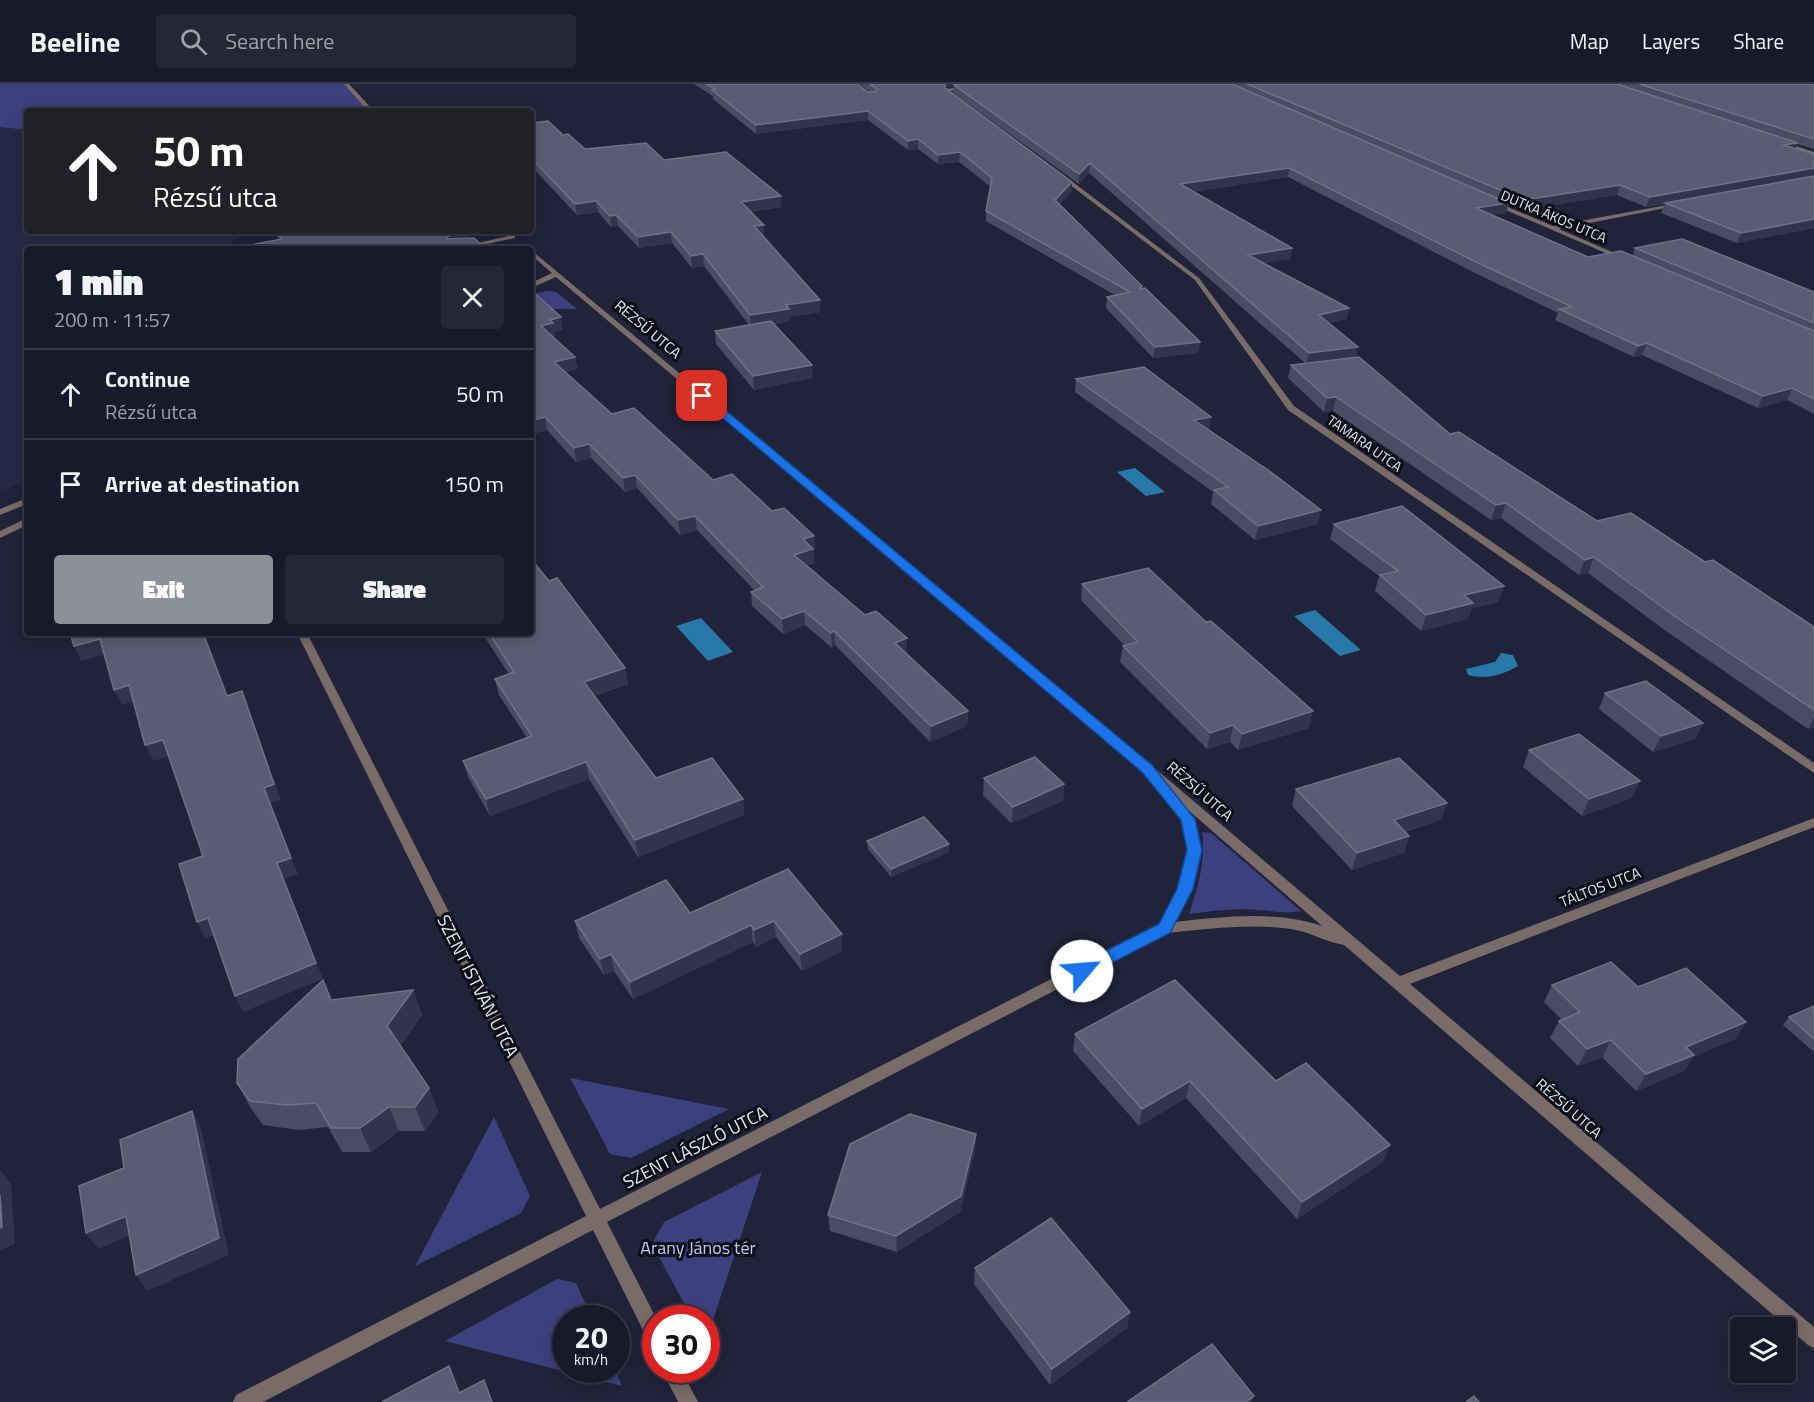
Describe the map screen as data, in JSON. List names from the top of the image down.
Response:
{
  "streets": {
    "street": [
      "DUTKA ÁKOS UTCA",
      "RÉZSŰ UTCA",
      "TAMARA UTCA",
      "TÁLTOS UTCA",
      "SZENT ISTVÁN UTCA",
      "SZENT LÁSZLÓ UTCA"
    ]
  },
  "crossings": [
    ["RÉZSŰ UTCA", "TÁLTOS UTCA"],
    ["RÉZSŰ UTCA", "SZENT LÁSZLÓ UTCA"],
    ["SZENT ISTVÁN UTCA", "SZENT LÁSZLÓ UTCA"]
  ],
  "parks": ["Arany János tér"],
  "page": {
    "header": "Beeline",
    "search": "Search here",
    "nav": ["Map", "Layers", "Share"],
    "turn": ["50 m", "Rézsű utca"],
    "heading": ["1 min", "200 m · 11:57"],
    "list": [
      {
        "name": "Continue",
        "note": "Rézsű utca",
        "value": "50 m"
      },
      {
        "name": "Arrive at destination",
        "value": "150 m"
      }
    ],
    "buttons": ["Exit", "Share"],
    "speed": "20 km/h",
    "limit": "30"
  }
}
